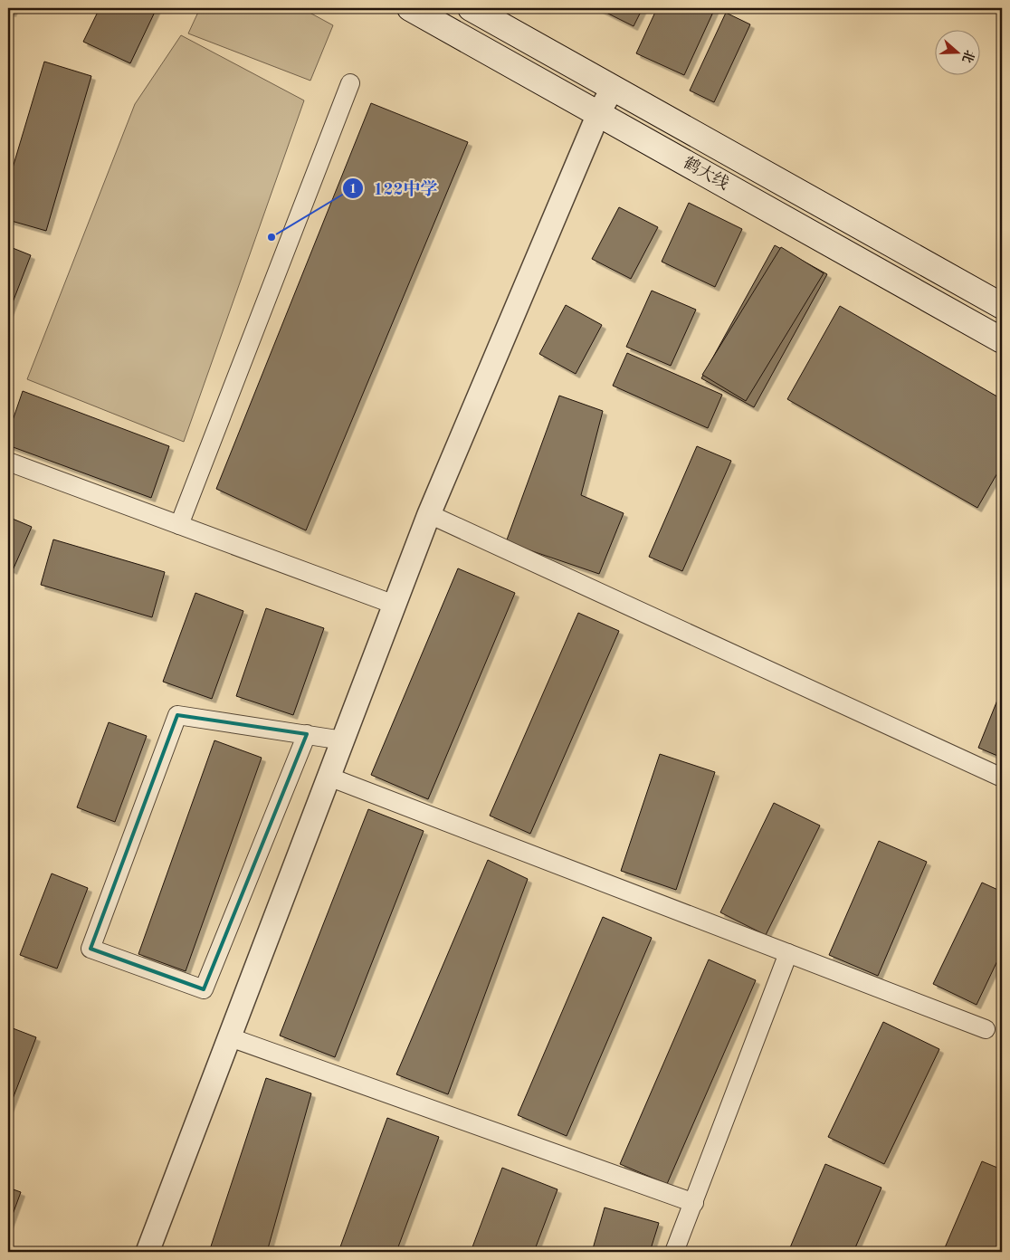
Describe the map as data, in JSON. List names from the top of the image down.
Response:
{
  "streets": {
    "main road": ["鹤大线"]
  },
  "places": ["122中学"],
  "north": "right"
}
